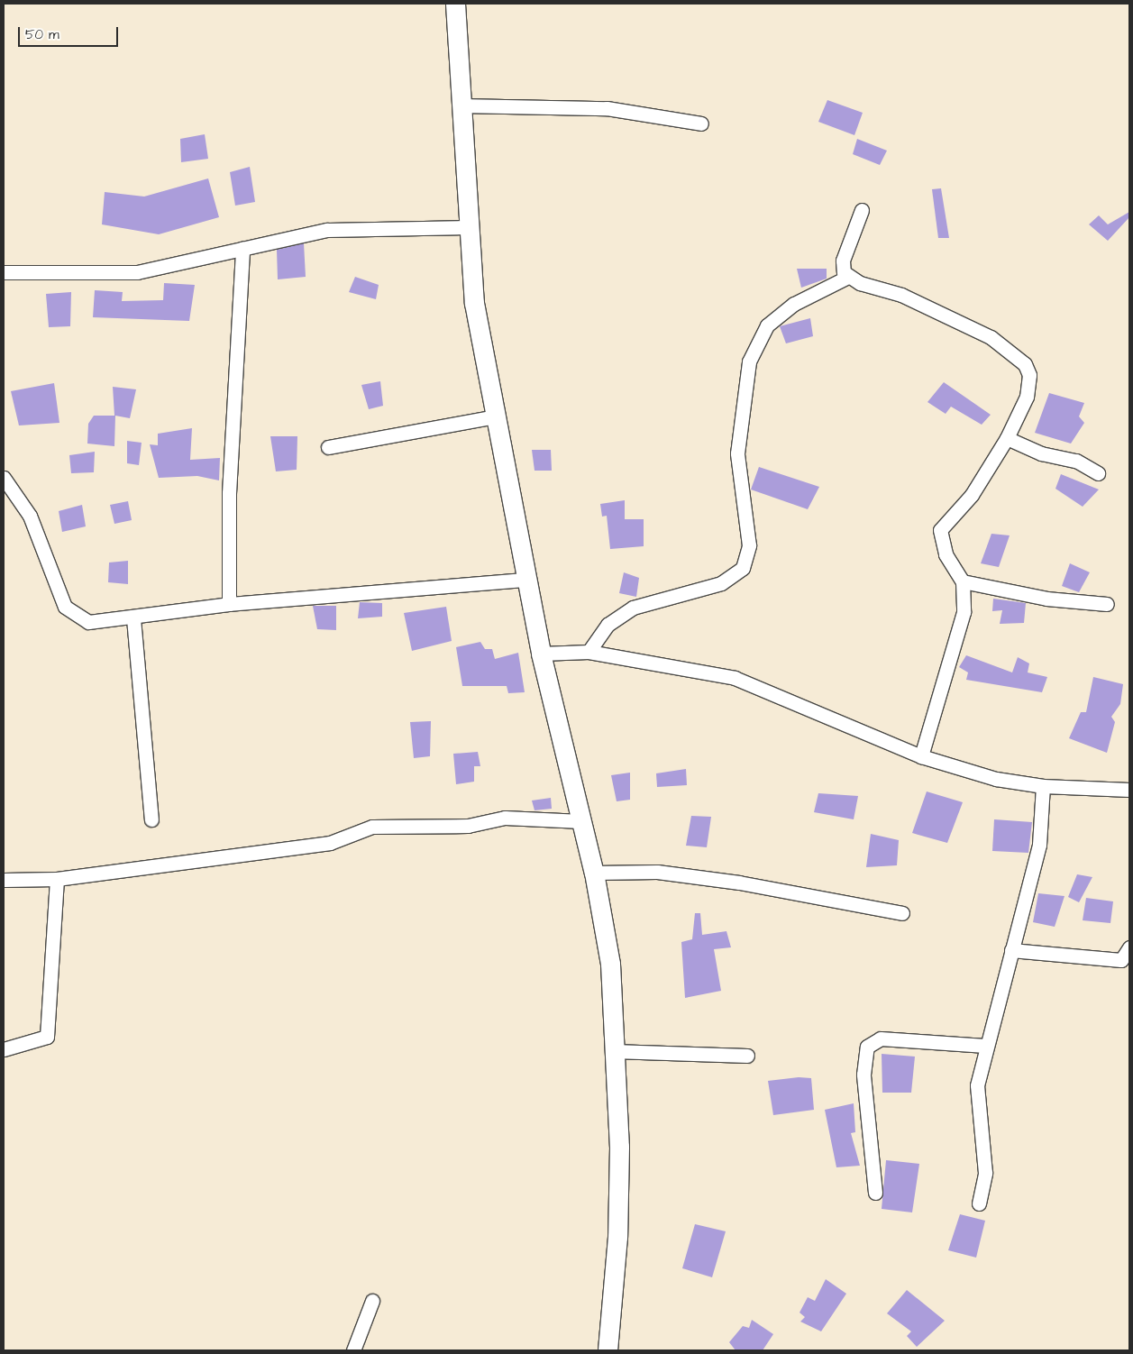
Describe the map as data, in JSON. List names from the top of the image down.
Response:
{
  "scale_bar": "50 m"
}
